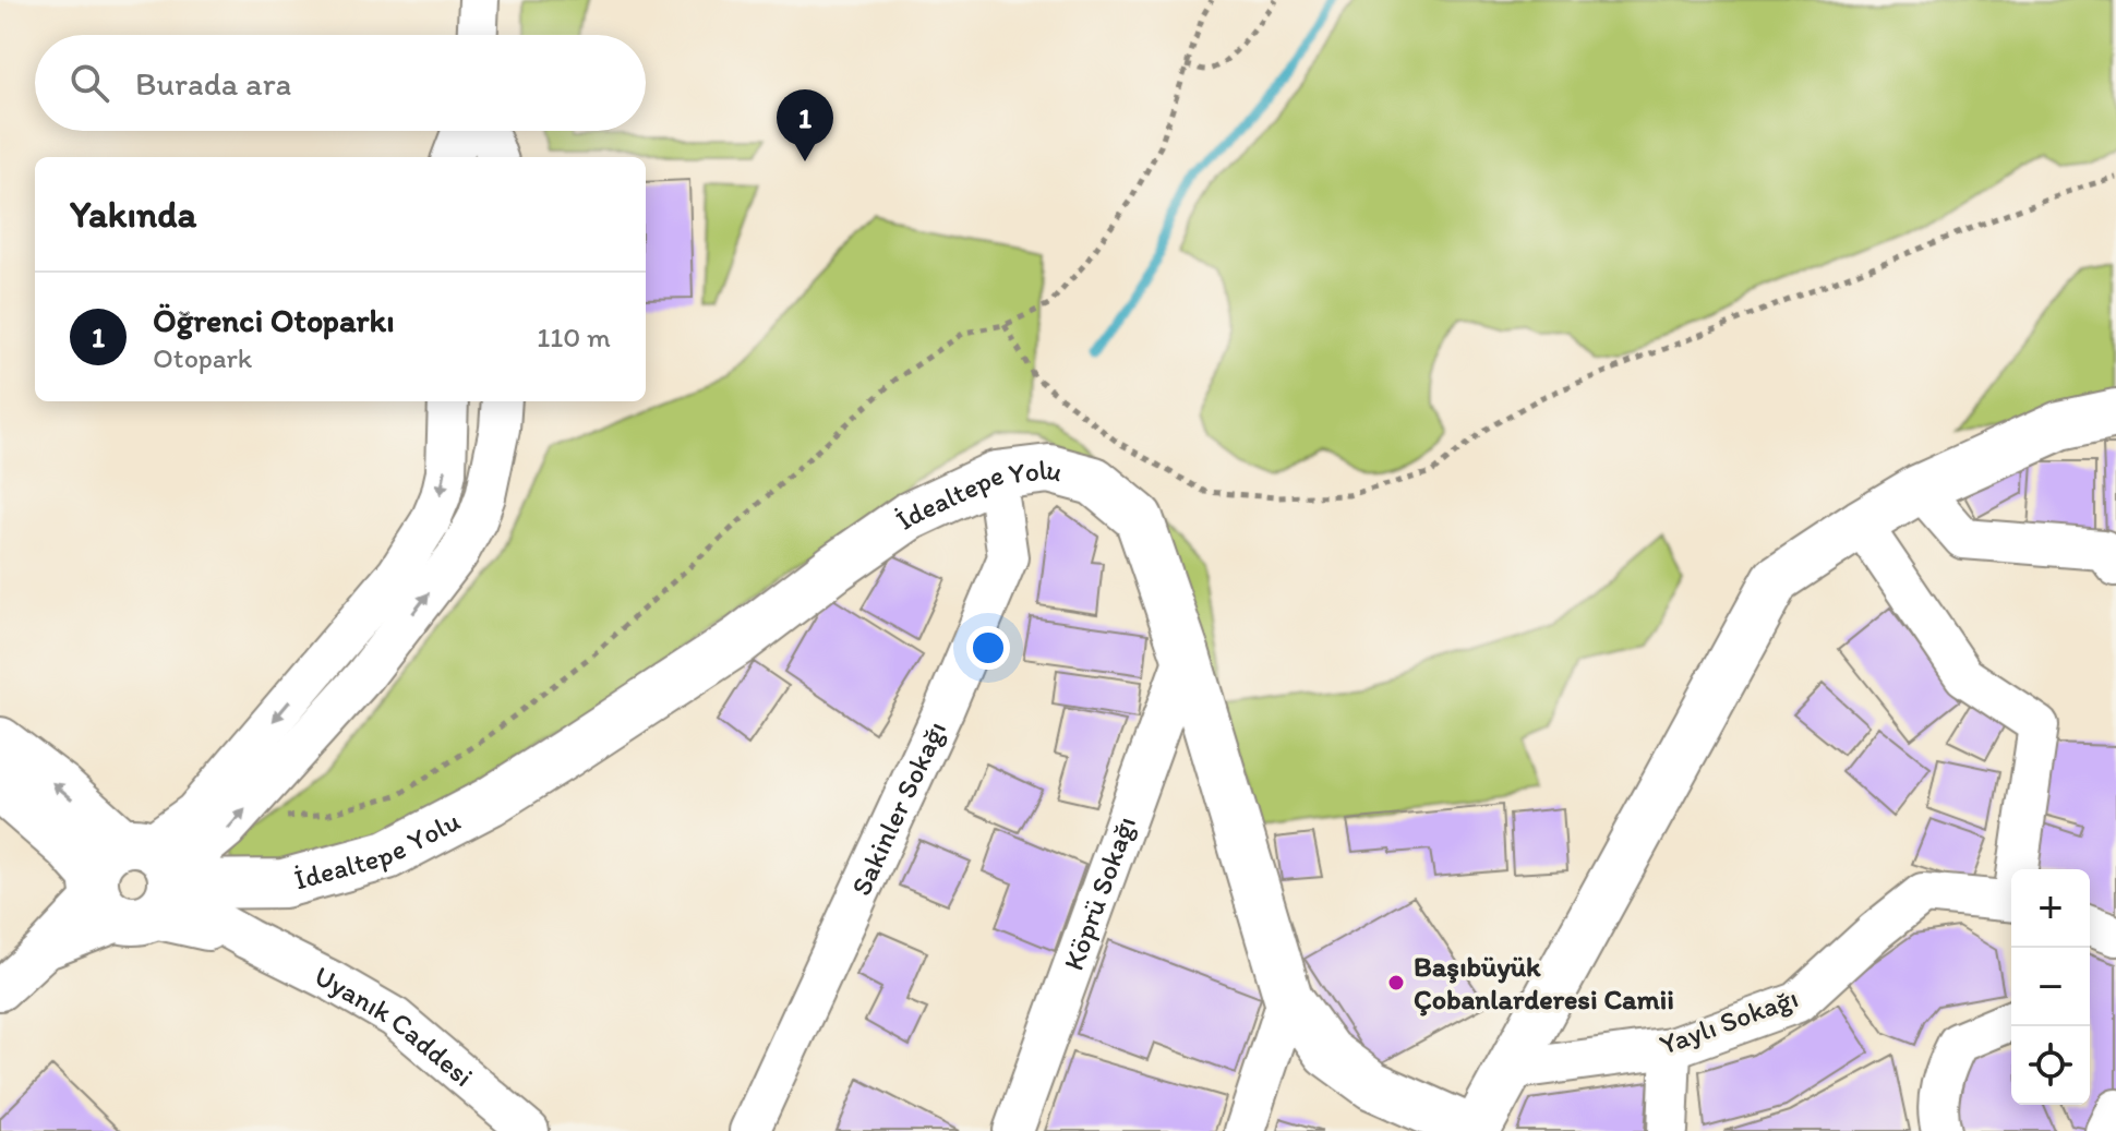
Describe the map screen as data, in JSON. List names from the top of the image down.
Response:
{
  "streets": {
    "main road": ["İdealtepe Yolu"],
    "street": [
      "Sakinler Sokağı",
      "Köprü Sokağı",
      "Yaylı Sokağı",
      "Uyanık Caddesi"
    ]
  },
  "crossings": [
    ["İdealtepe Yolu", "Sakinler Sokağı"],
    ["İdealtepe Yolu", "Köprü Sokağı"],
    ["İdealtepe Yolu", "Uyanık Caddesi"]
  ],
  "places": ["Başıbüyük Çobanlarderesi Camii"],
  "page": {
    "search": "Burada ara",
    "pins": "1",
    "heading": "Yakında",
    "list": [
      {
        "mark": "1",
        "name": "Öğrenci Otoparkı",
        "note": "Otopark",
        "value": "110 m"
      }
    ],
    "map_buttons": ["+", "−"]
  }
}
